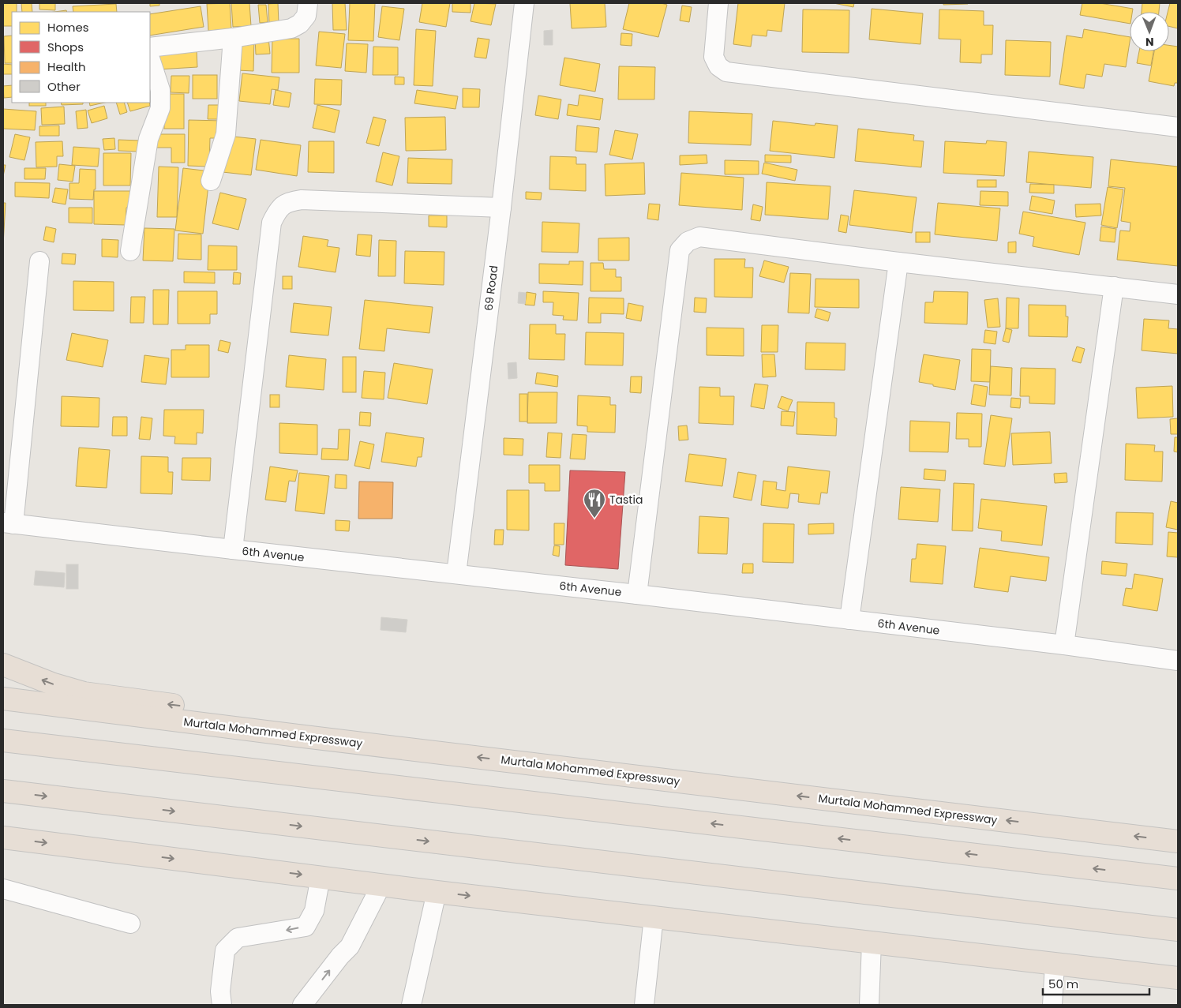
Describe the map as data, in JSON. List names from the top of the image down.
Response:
{
  "streets": {
    "highway": ["Murtala Mohammed Expressway"],
    "street": ["69 Road", "6th Avenue"]
  },
  "crossings": [
    ["69 Road", "6th Avenue"]
  ],
  "places": {
    "restaurant": ["Tastia"]
  },
  "legend": [
    "Homes",
    "Shops",
    "Health",
    "Other"
  ],
  "scale_bar": "50 m",
  "north": "bottom"
}
